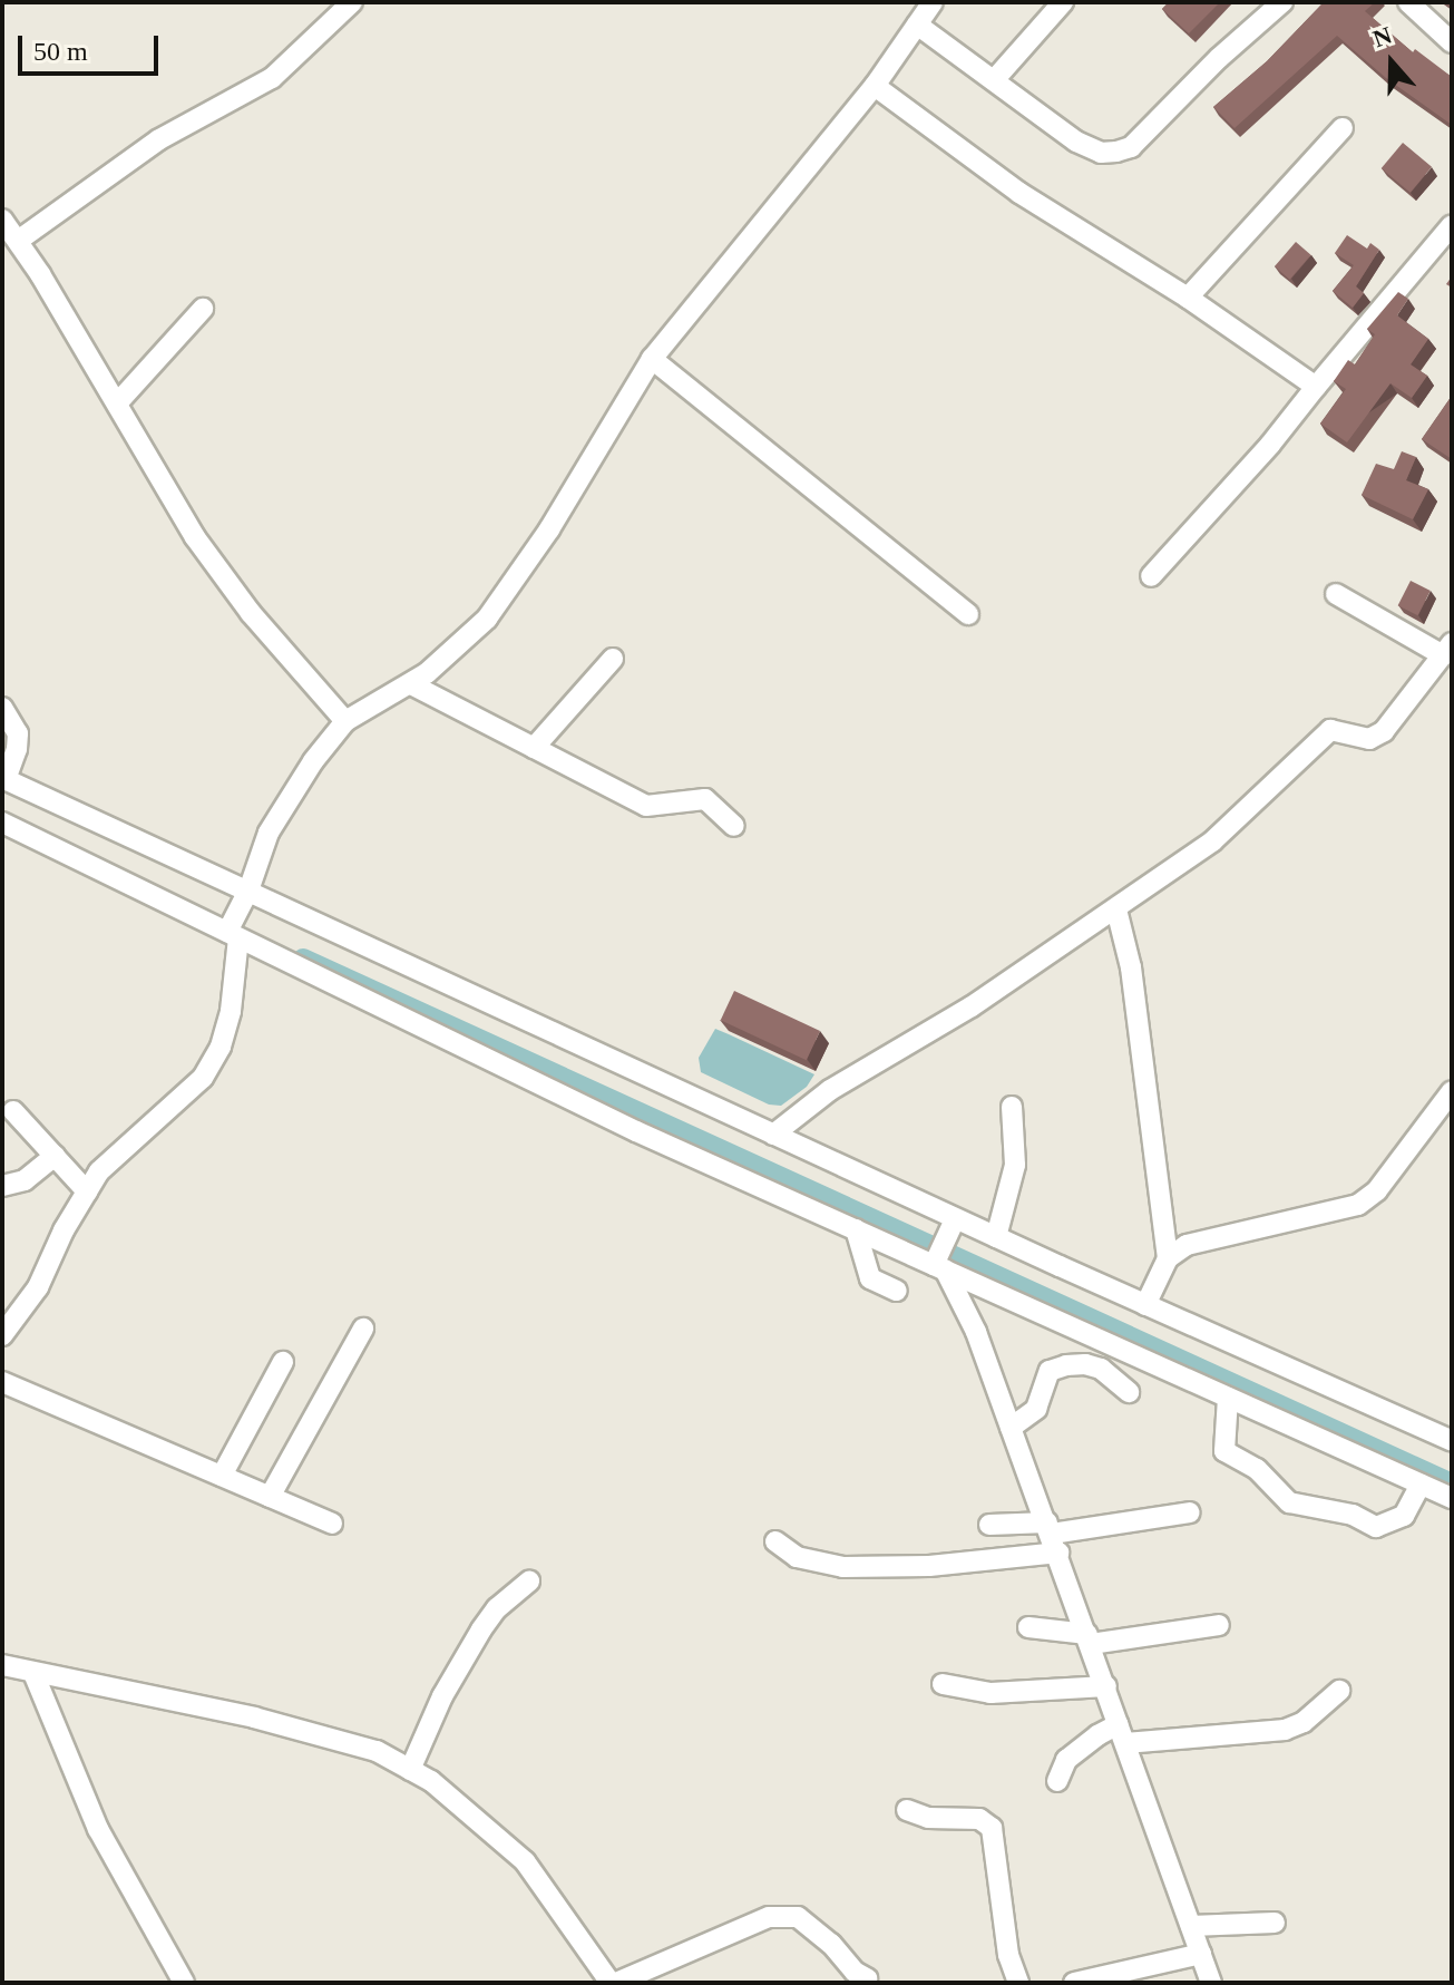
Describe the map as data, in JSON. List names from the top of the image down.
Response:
{
  "scale_bar": "50 m",
  "north": "top"
}
